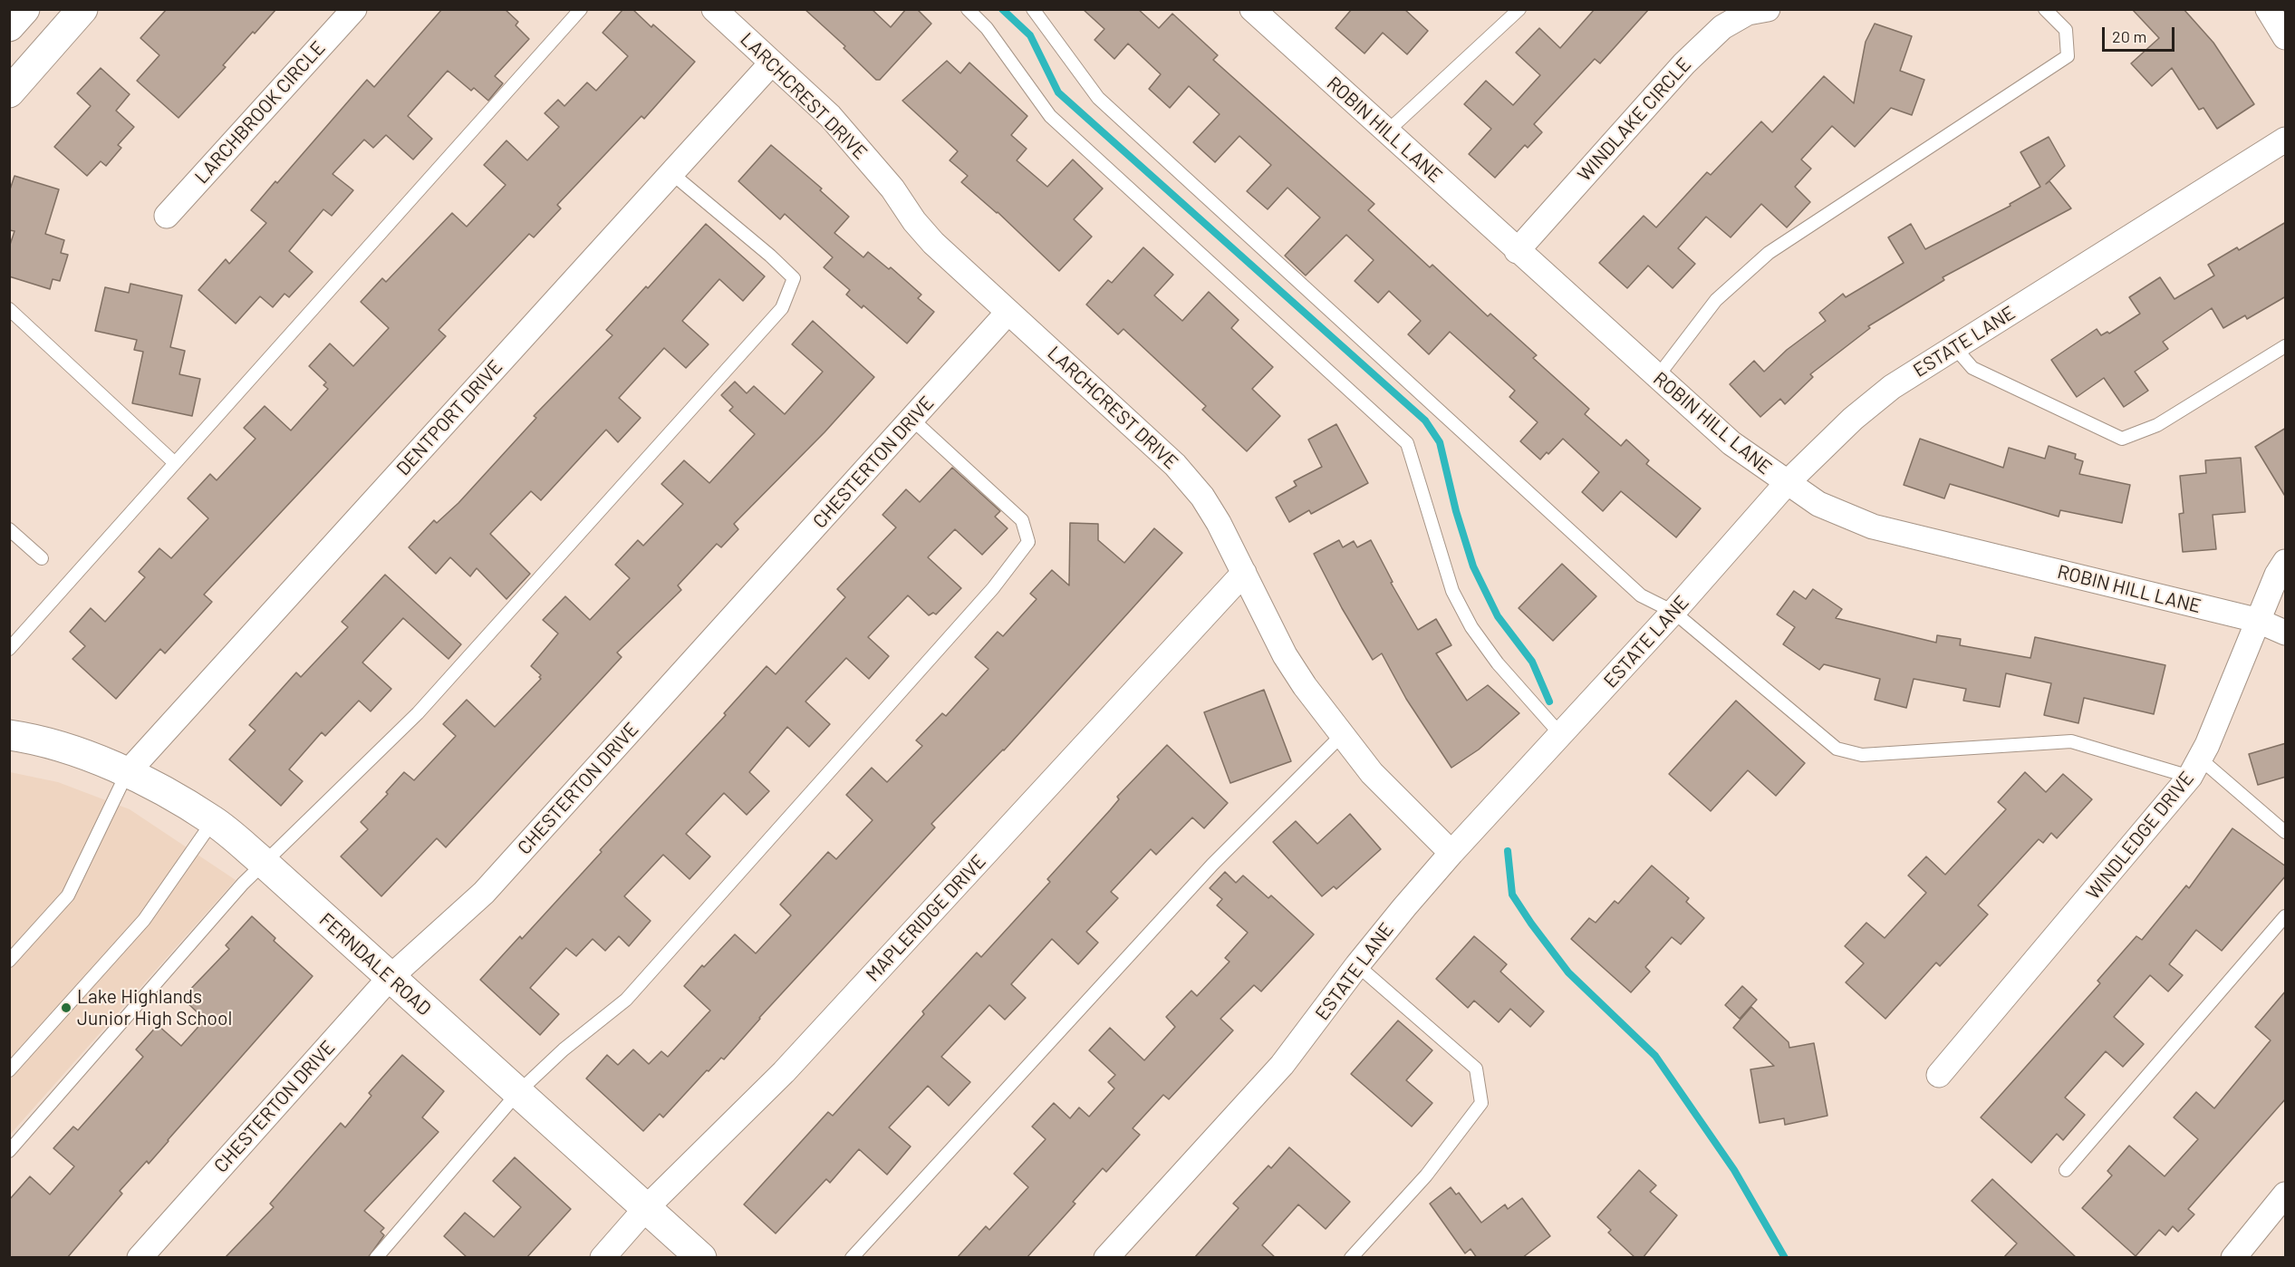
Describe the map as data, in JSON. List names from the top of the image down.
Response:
{
  "streets": {
    "street": [
      "LARCHCREST DRIVE",
      "LARCHBROOK CIRCLE",
      "WINDLAKE CIRCLE",
      "ROBIN HILL LANE",
      "ESTATE LANE",
      "DENTPORT DRIVE",
      "CHESTERTON DRIVE",
      "WINDLEDGE DRIVE",
      "MAPLERIDGE DRIVE",
      "FERNDALE ROAD"
    ]
  },
  "crossings": [
    ["LARCHCREST DRIVE", "ESTATE LANE"],
    ["LARCHCREST DRIVE", "DENTPORT DRIVE"],
    ["LARCHCREST DRIVE", "CHESTERTON DRIVE"],
    ["LARCHCREST DRIVE", "MAPLERIDGE DRIVE"],
    ["WINDLAKE CIRCLE", "ROBIN HILL LANE"],
    ["ROBIN HILL LANE", "ESTATE LANE"],
    ["ROBIN HILL LANE", "WINDLEDGE DRIVE"],
    ["DENTPORT DRIVE", "FERNDALE ROAD"],
    ["CHESTERTON DRIVE", "FERNDALE ROAD"],
    ["MAPLERIDGE DRIVE", "FERNDALE ROAD"]
  ],
  "places": ["Lake Highlands Junior High School"],
  "scale_bar": "20 m"
}
